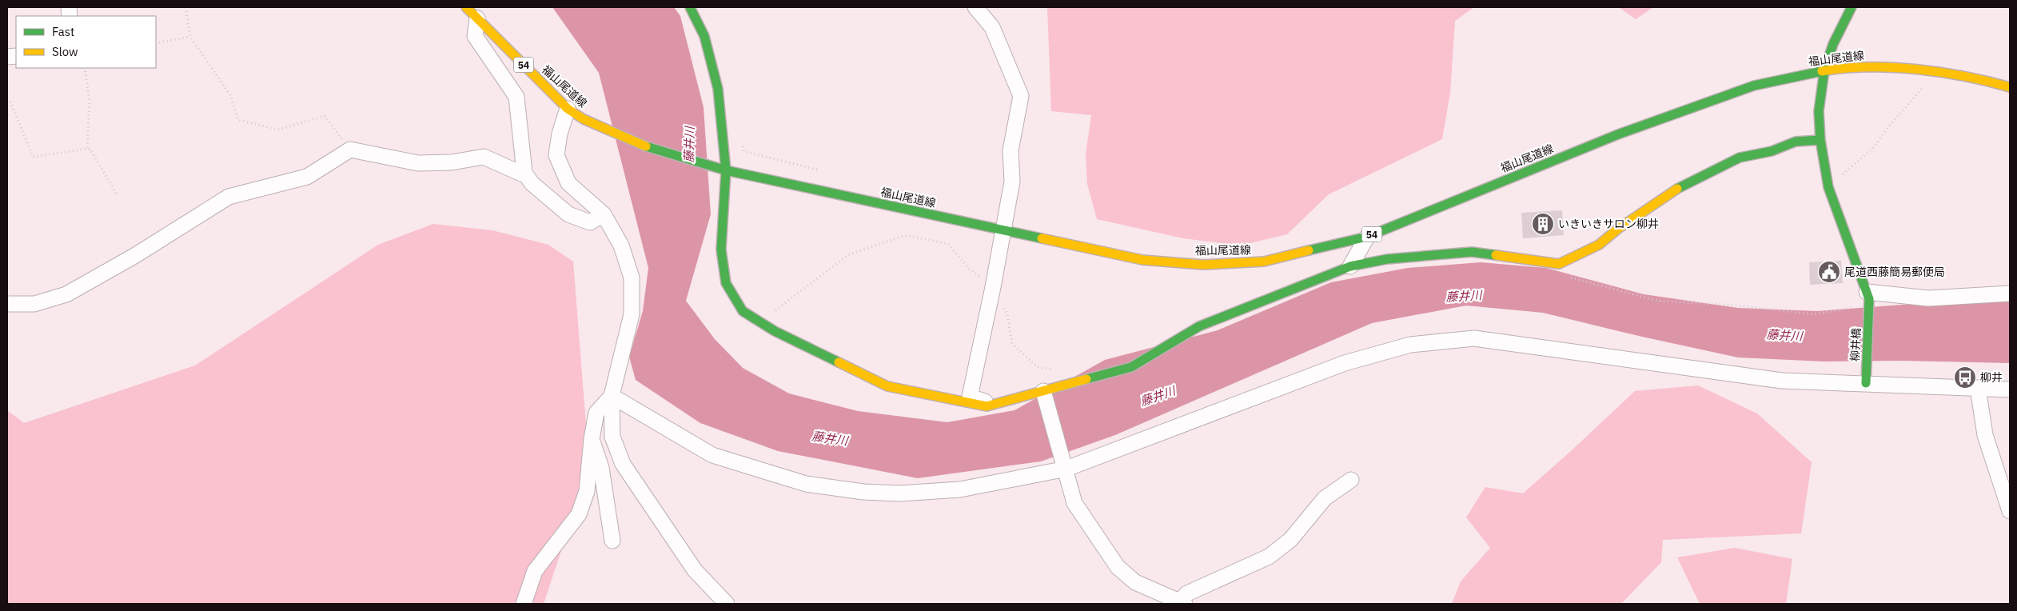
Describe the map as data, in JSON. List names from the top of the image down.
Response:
{
  "streets": {
    "street": ["福山尾道線", "54", "柳井橋"]
  },
  "water": ["藤井川"],
  "places": {
    "building": ["いきいきサロン柳井"],
    "public building": ["尾道西藤簡易郵便局"],
    "bus stop": ["柳井"]
  },
  "legend": ["Fast", "Slow"]
}
